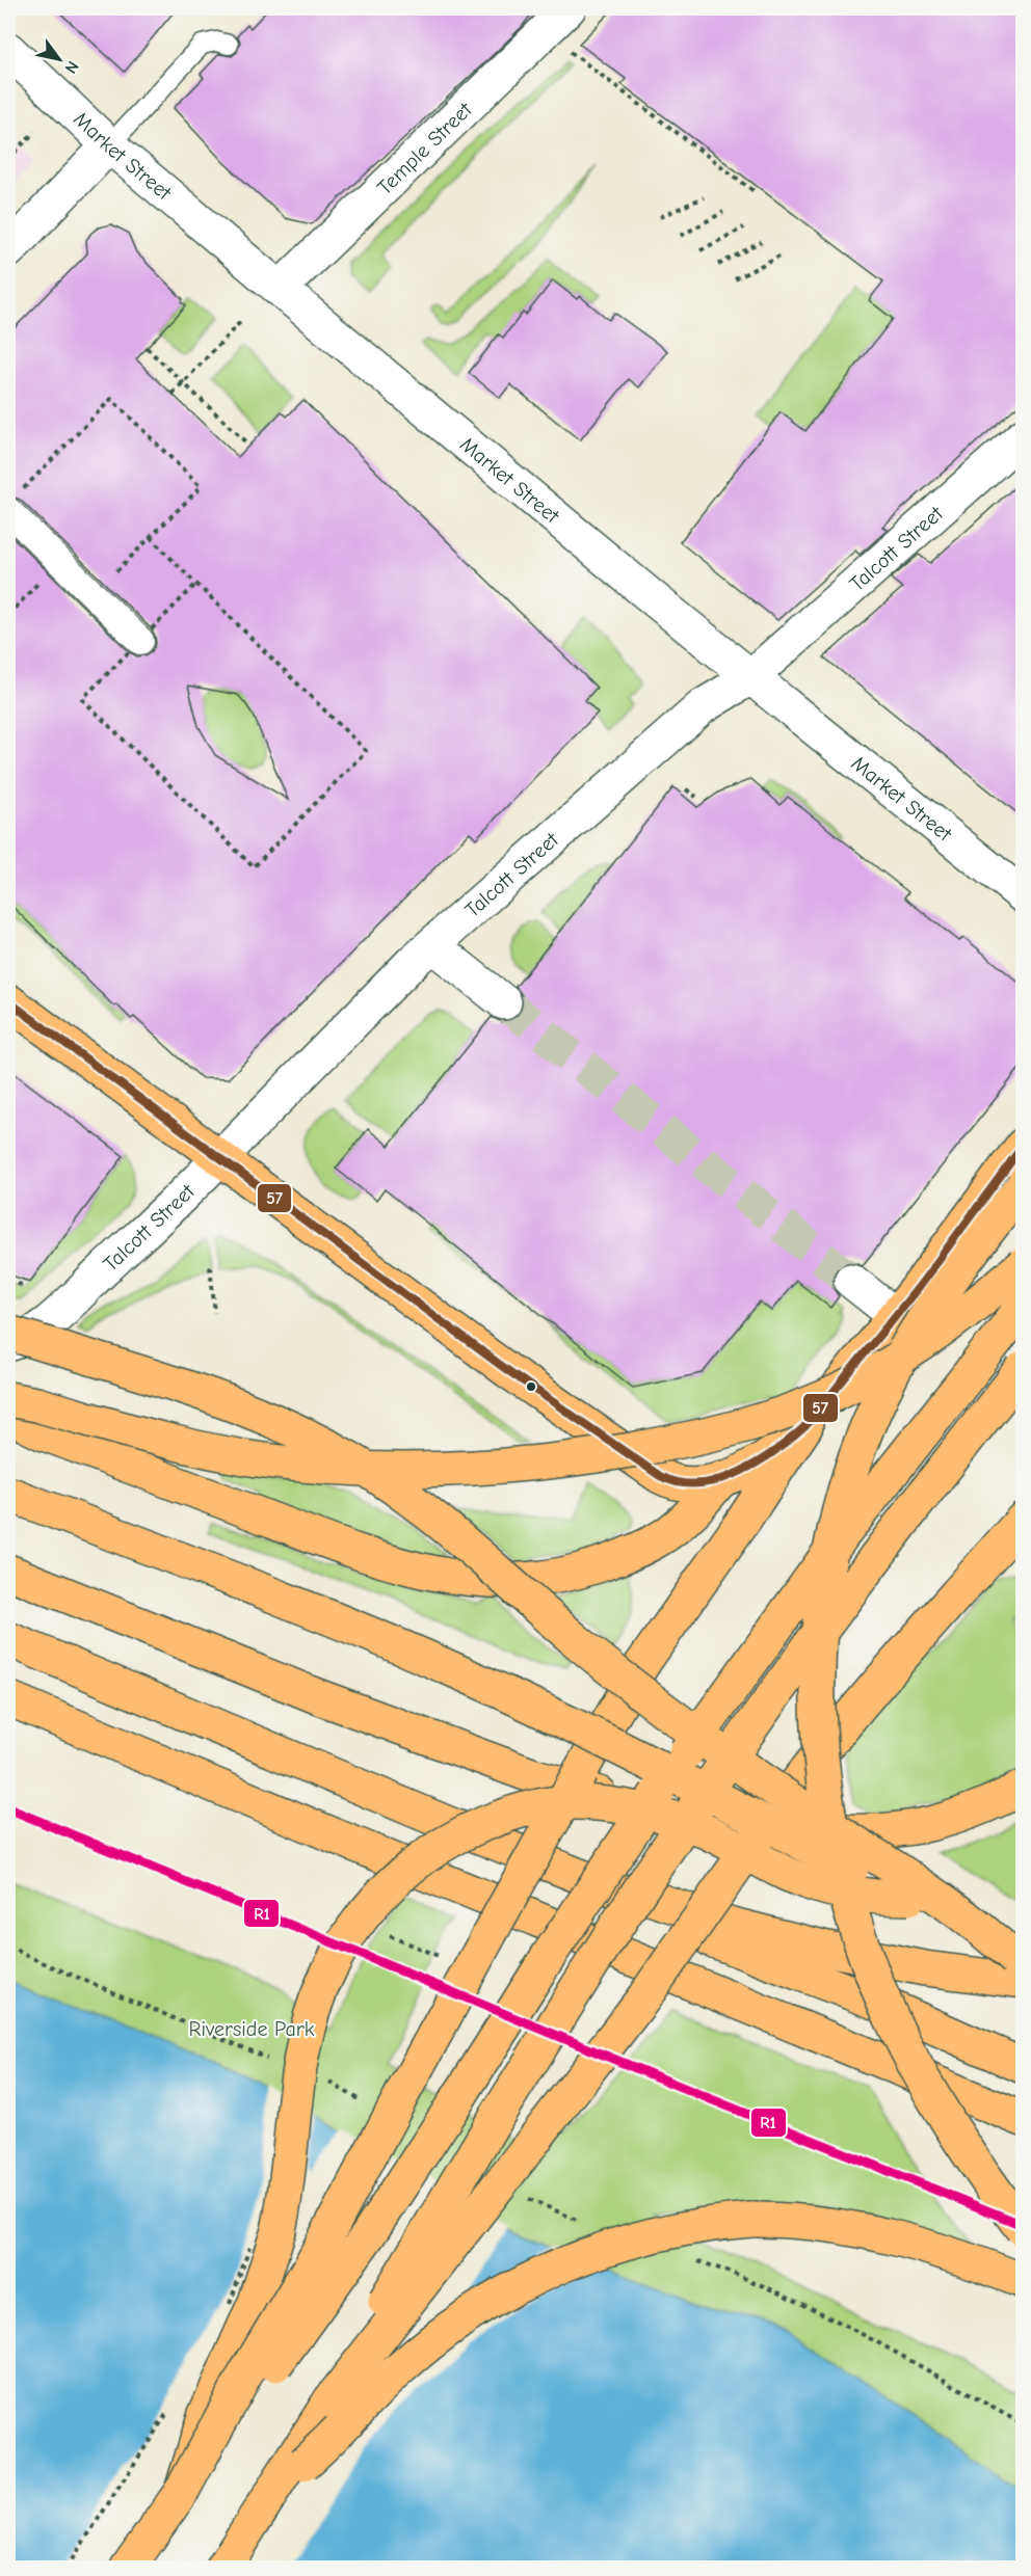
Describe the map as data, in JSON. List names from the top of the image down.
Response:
{
  "streets": {
    "street": ["Temple Street", "Market Street", "Talcott Street"]
  },
  "crossings": [
    ["Temple Street", "Market Street"],
    ["Market Street", "Talcott Street"]
  ],
  "parks": ["Riverside Park"],
  "lines": ["transit line 57", "transit line R1"],
  "north": "bottom right"
}
